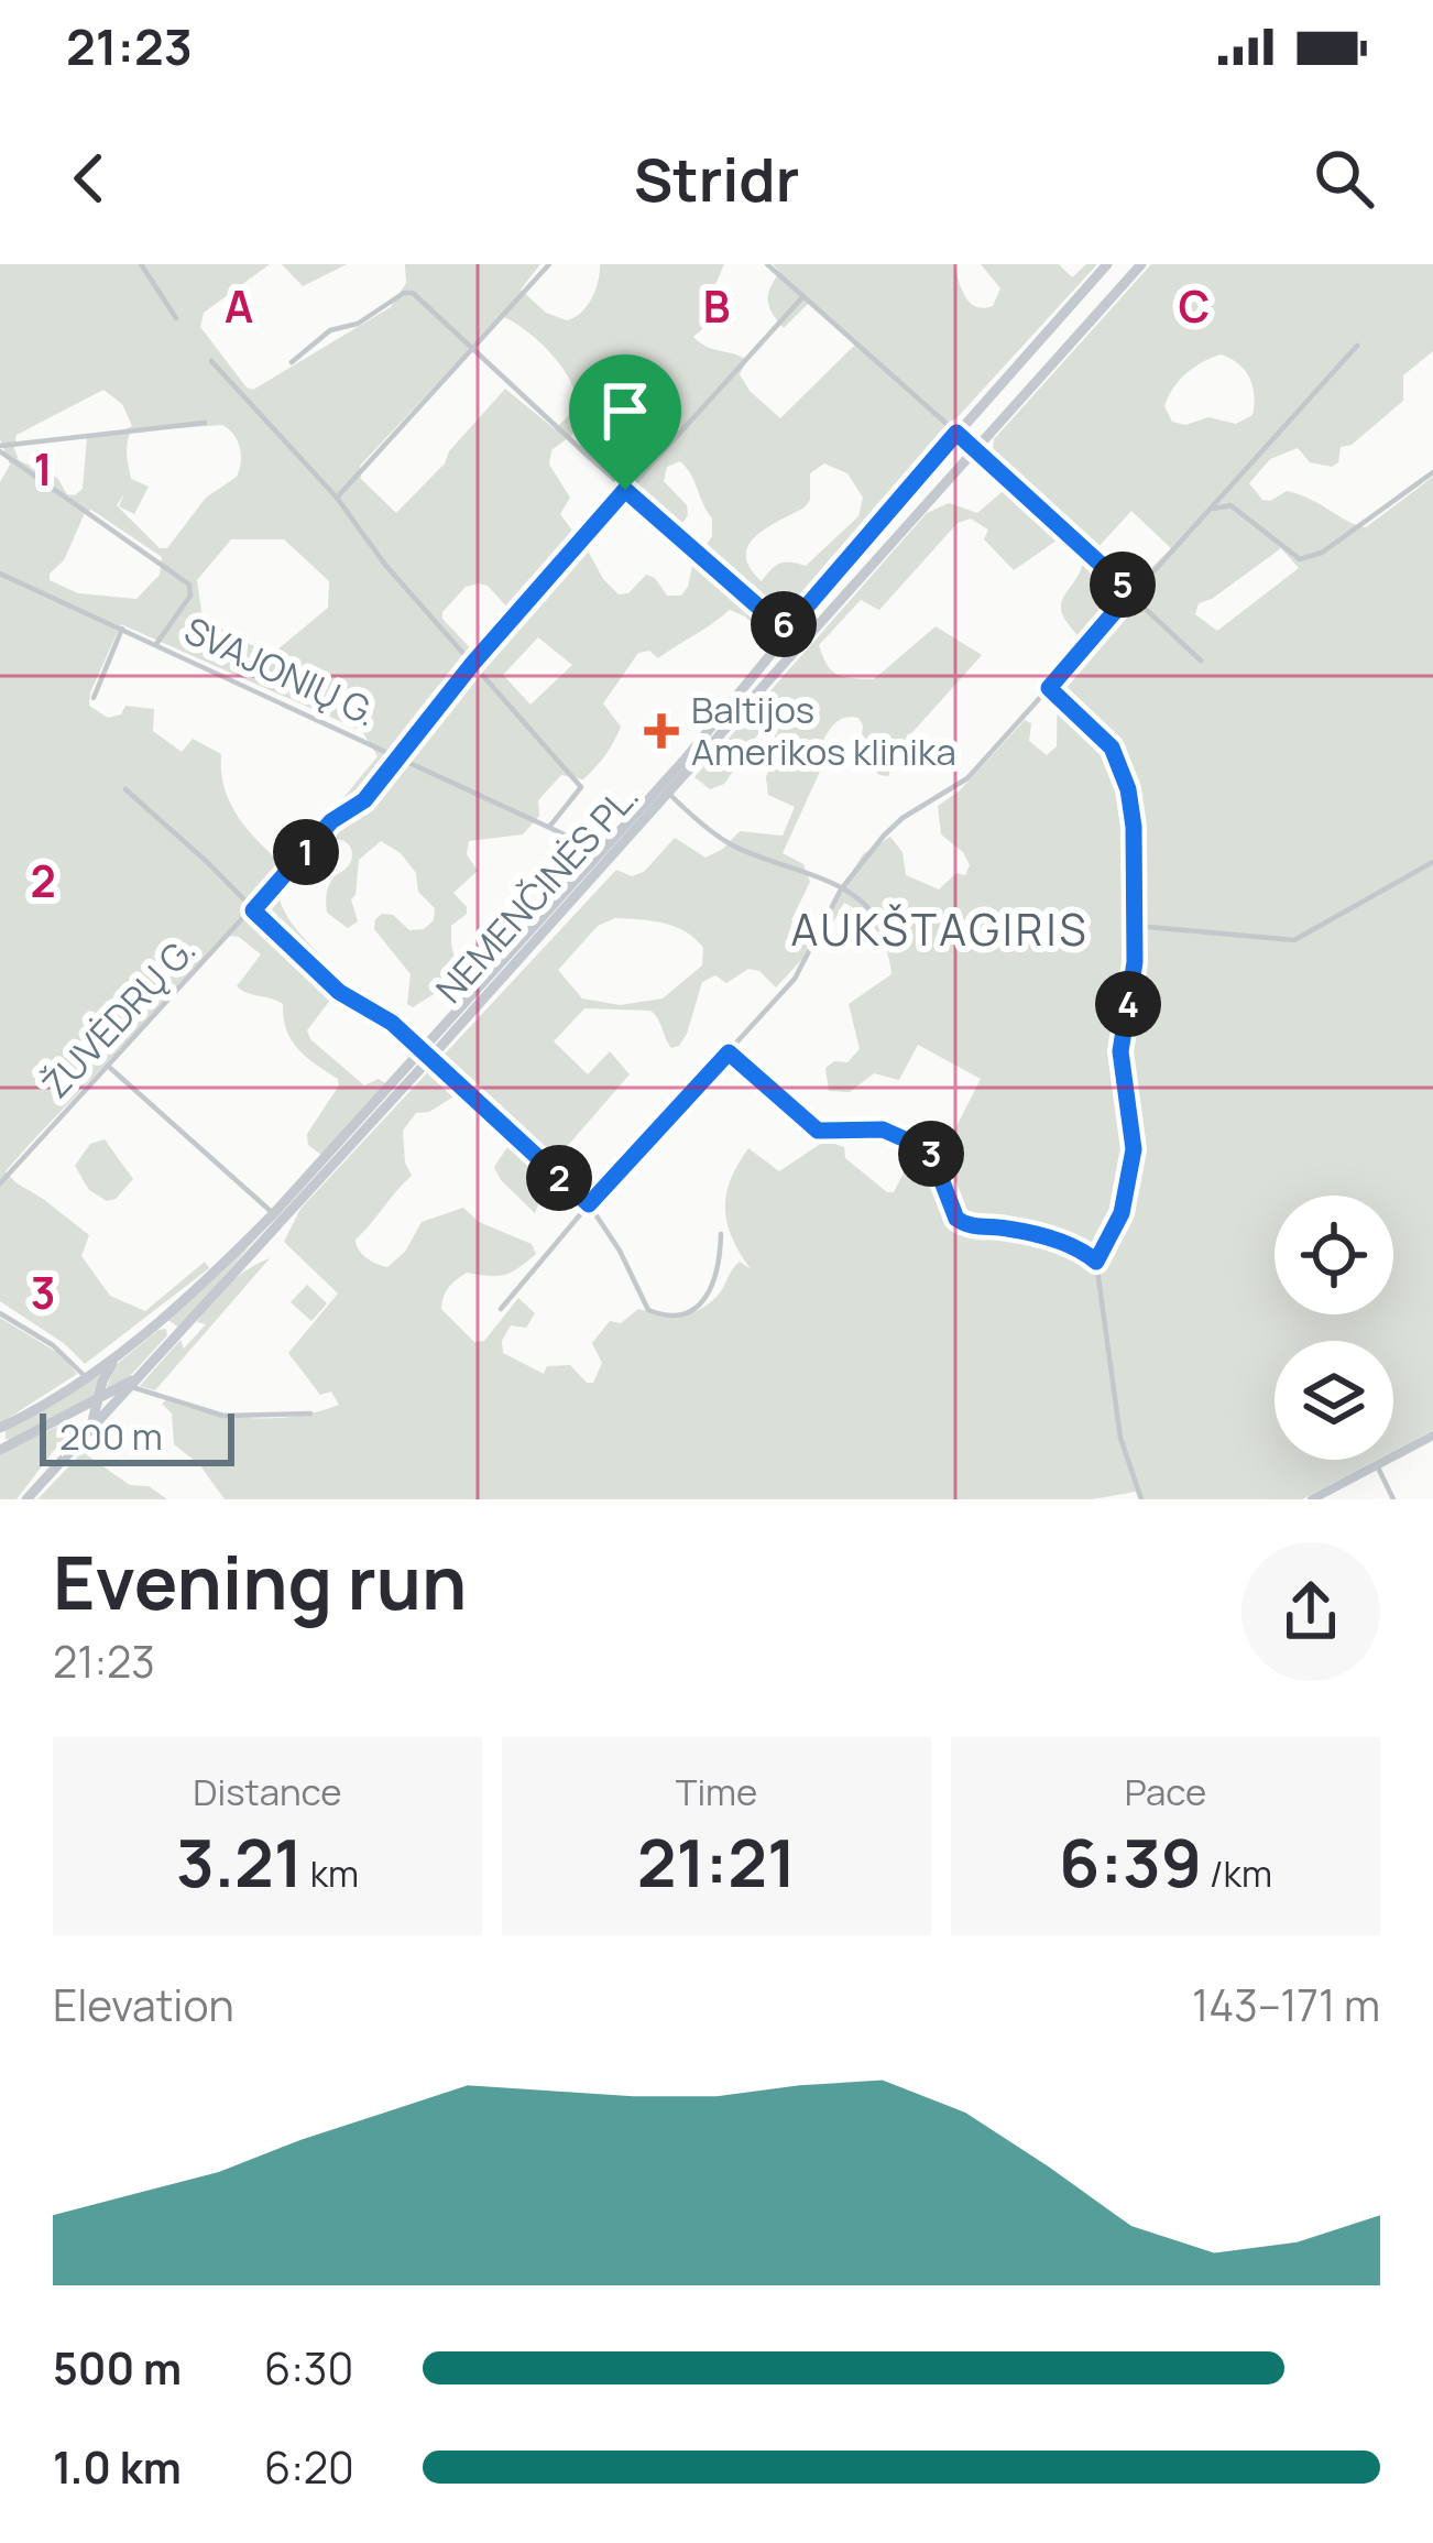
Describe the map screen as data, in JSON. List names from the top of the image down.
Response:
{
  "streets": {
    "main road": ["NEMENČINĖS PL."],
    "street": ["SVAJONIŲ G.", "ŽUVĖDRŲ G."]
  },
  "crossings": [
    ["SVAJONIŲ G.", "NEMENČINĖS PL."],
    ["SVAJONIŲ G.", "ŽUVĖDRŲ G."]
  ],
  "districts": ["AUKŠTAGIRIS"],
  "places": {
    "health": ["Baltijos Amerikos klinika"]
  },
  "scale_bar": "200 m",
  "page": {
    "status": "21:23",
    "header": "Stridr",
    "pins": [
      "5",
      "6",
      "1",
      "4",
      "3",
      "2"
    ],
    "scale": "200 m",
    "heading": ["Evening run", "21:23"],
    "stats": [
      ["Distance", "3.21 km"],
      ["Time", "21:21"],
      ["Pace", "6:39 /km"]
    ],
    "chart": ["Elevation", "143–171 m"],
    "list": [
      {
        "name": "500 m",
        "note": "6:30"
      },
      {
        "name": "1.0 km",
        "note": "6:20"
      }
    ]
  },
  "grid": {
    "columns": ["A", "B", "C"],
    "rows": ["1", "2", "3"]
  }
}
